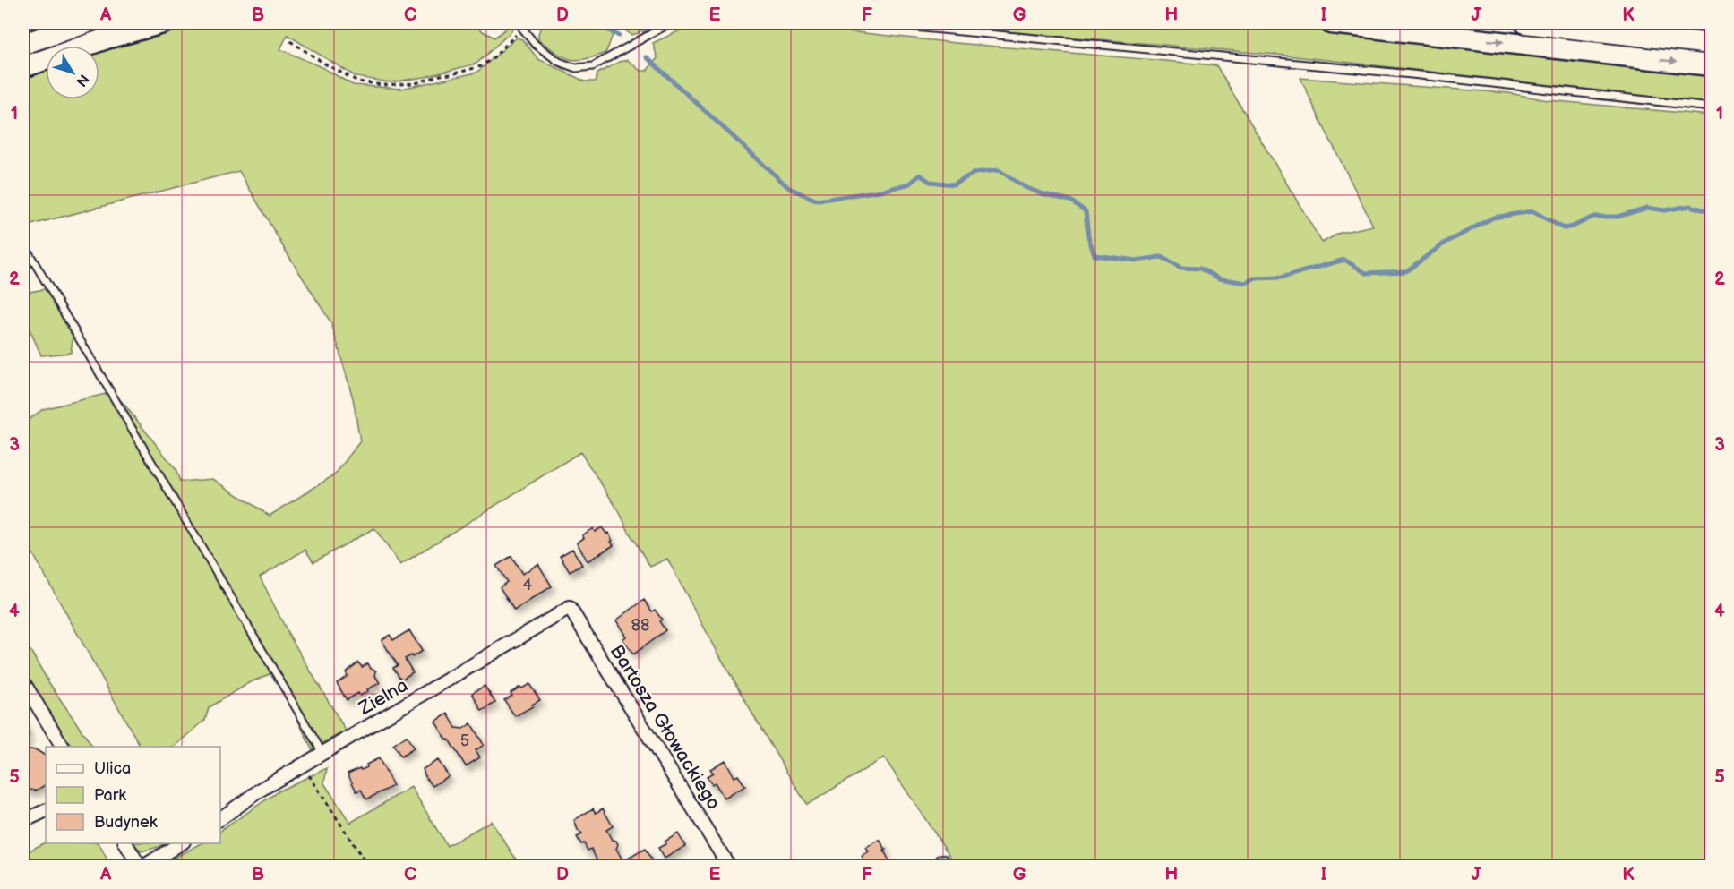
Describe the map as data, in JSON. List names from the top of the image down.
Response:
{
  "streets": {
    "street": ["Zielna", "Bartosza Głowackiego"]
  },
  "crossings": [
    ["Zielna", "Bartosza Głowackiego"]
  ],
  "house_numbers": ["4", "88", "5"],
  "legend": ["Ulica", "Park", "Budynek"],
  "north": "bottom right",
  "grid": {
    "columns": [
      "A",
      "B",
      "C",
      "D",
      "E",
      "F",
      "G",
      "H",
      "I",
      "J",
      "K"
    ],
    "rows": [
      "1",
      "2",
      "3",
      "4",
      "5"
    ]
  }
}
